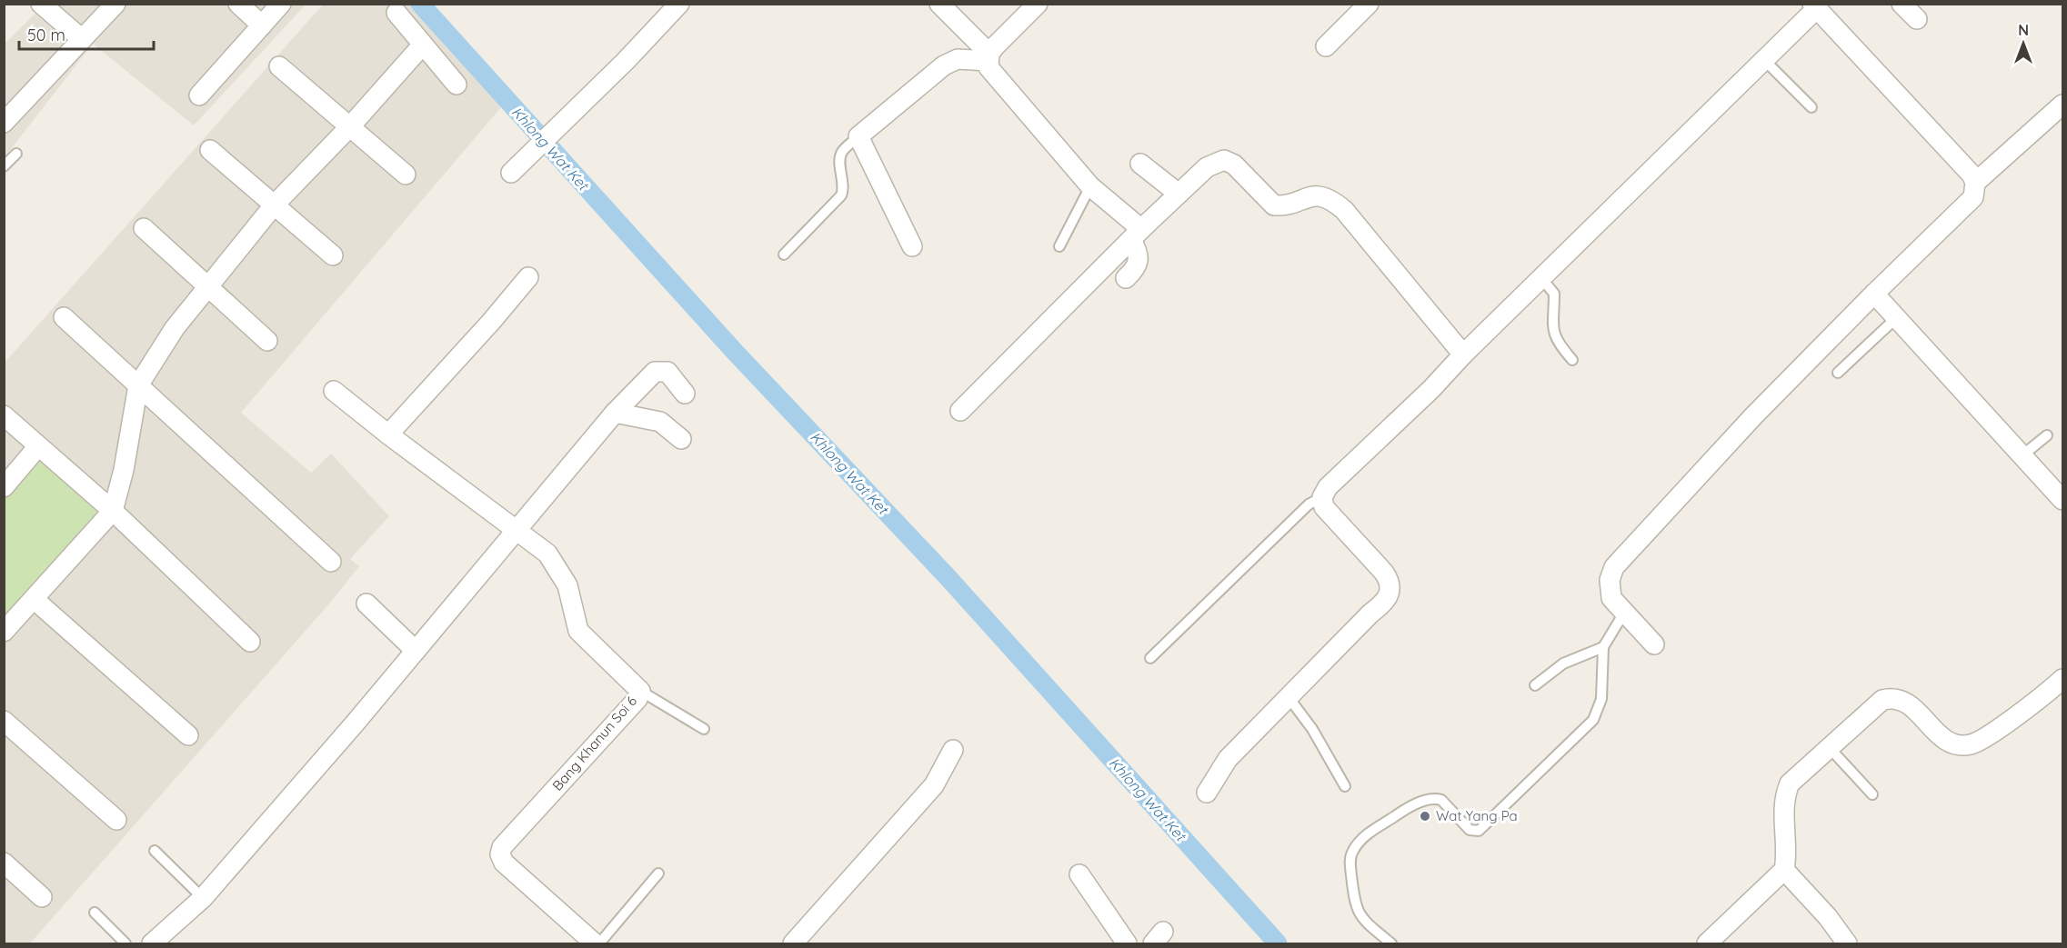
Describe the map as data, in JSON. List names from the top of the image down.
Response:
{
  "streets": {
    "street": ["Bang Khanun Soi 6"]
  },
  "water": ["Khlong Wat Ket"],
  "places": ["Wat Yang Pa"],
  "scale_bar": "50 m",
  "north": "top"
}
